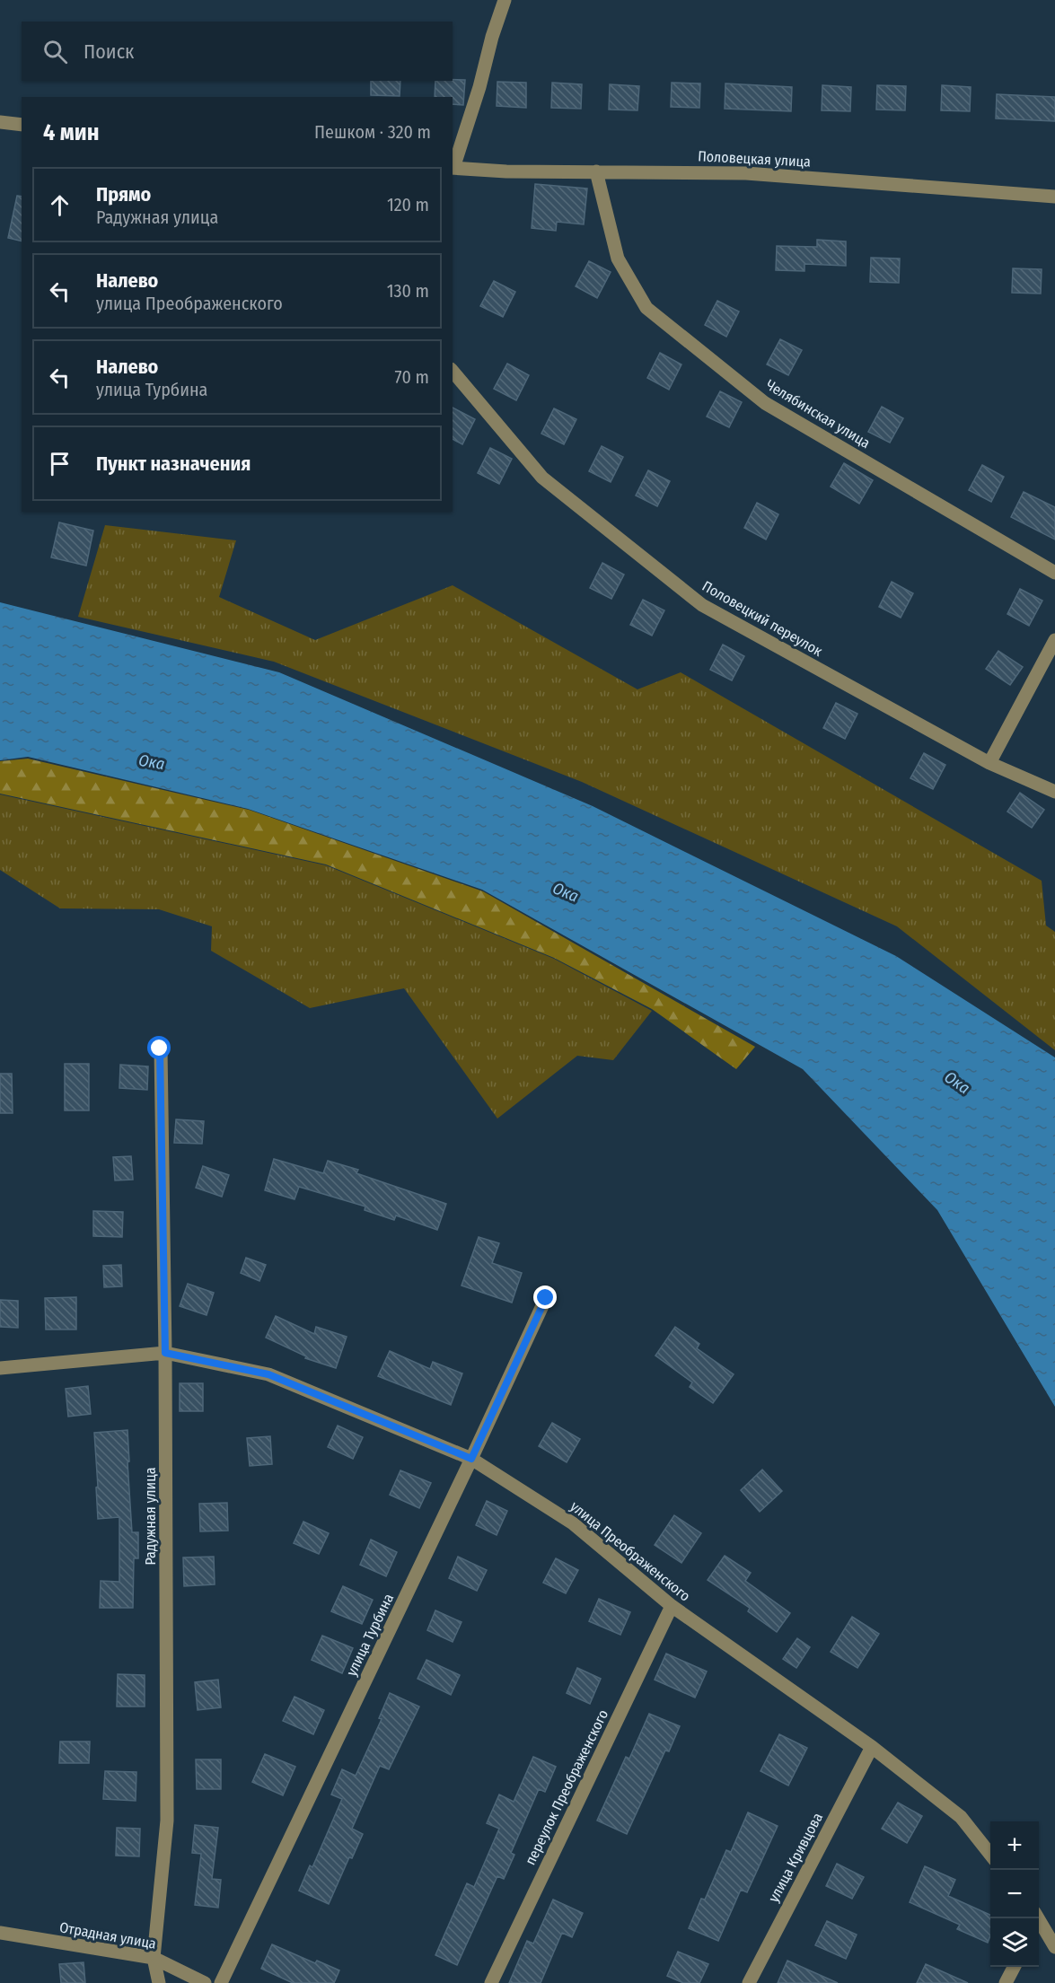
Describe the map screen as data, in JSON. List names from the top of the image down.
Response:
{
  "streets": {
    "street": [
      "Половецкая улица",
      "Челябинская улица",
      "Половецкий переулок",
      "Радужная улица",
      "улица Преображенского",
      "улица Турбина",
      "переулок Преображенского",
      "улица Кривцова",
      "Отрадная улица"
    ]
  },
  "crossings": [
    ["Половецкая улица", "Челябинская улица"],
    ["Радужная улица", "улица Преображенского"],
    ["Радужная улица", "Отрадная улица"],
    ["улица Преображенского", "улица Турбина"],
    ["улица Преображенского", "переулок Преображенского"],
    ["улица Преображенского", "улица Кривцова"]
  ],
  "water": ["Ока"],
  "page": {
    "search": "Поиск",
    "heading": ["4 мин", "Пешком · 320 m"],
    "list": [
      ["Прямо", "Радужная улица", "120 m"],
      ["Налево", "улица Преображенского", "130 m"],
      ["Налево", "улица Турбина", "70 m"],
      "Пункт назначения"
    ],
    "map_buttons": ["+", "−"]
  }
}
